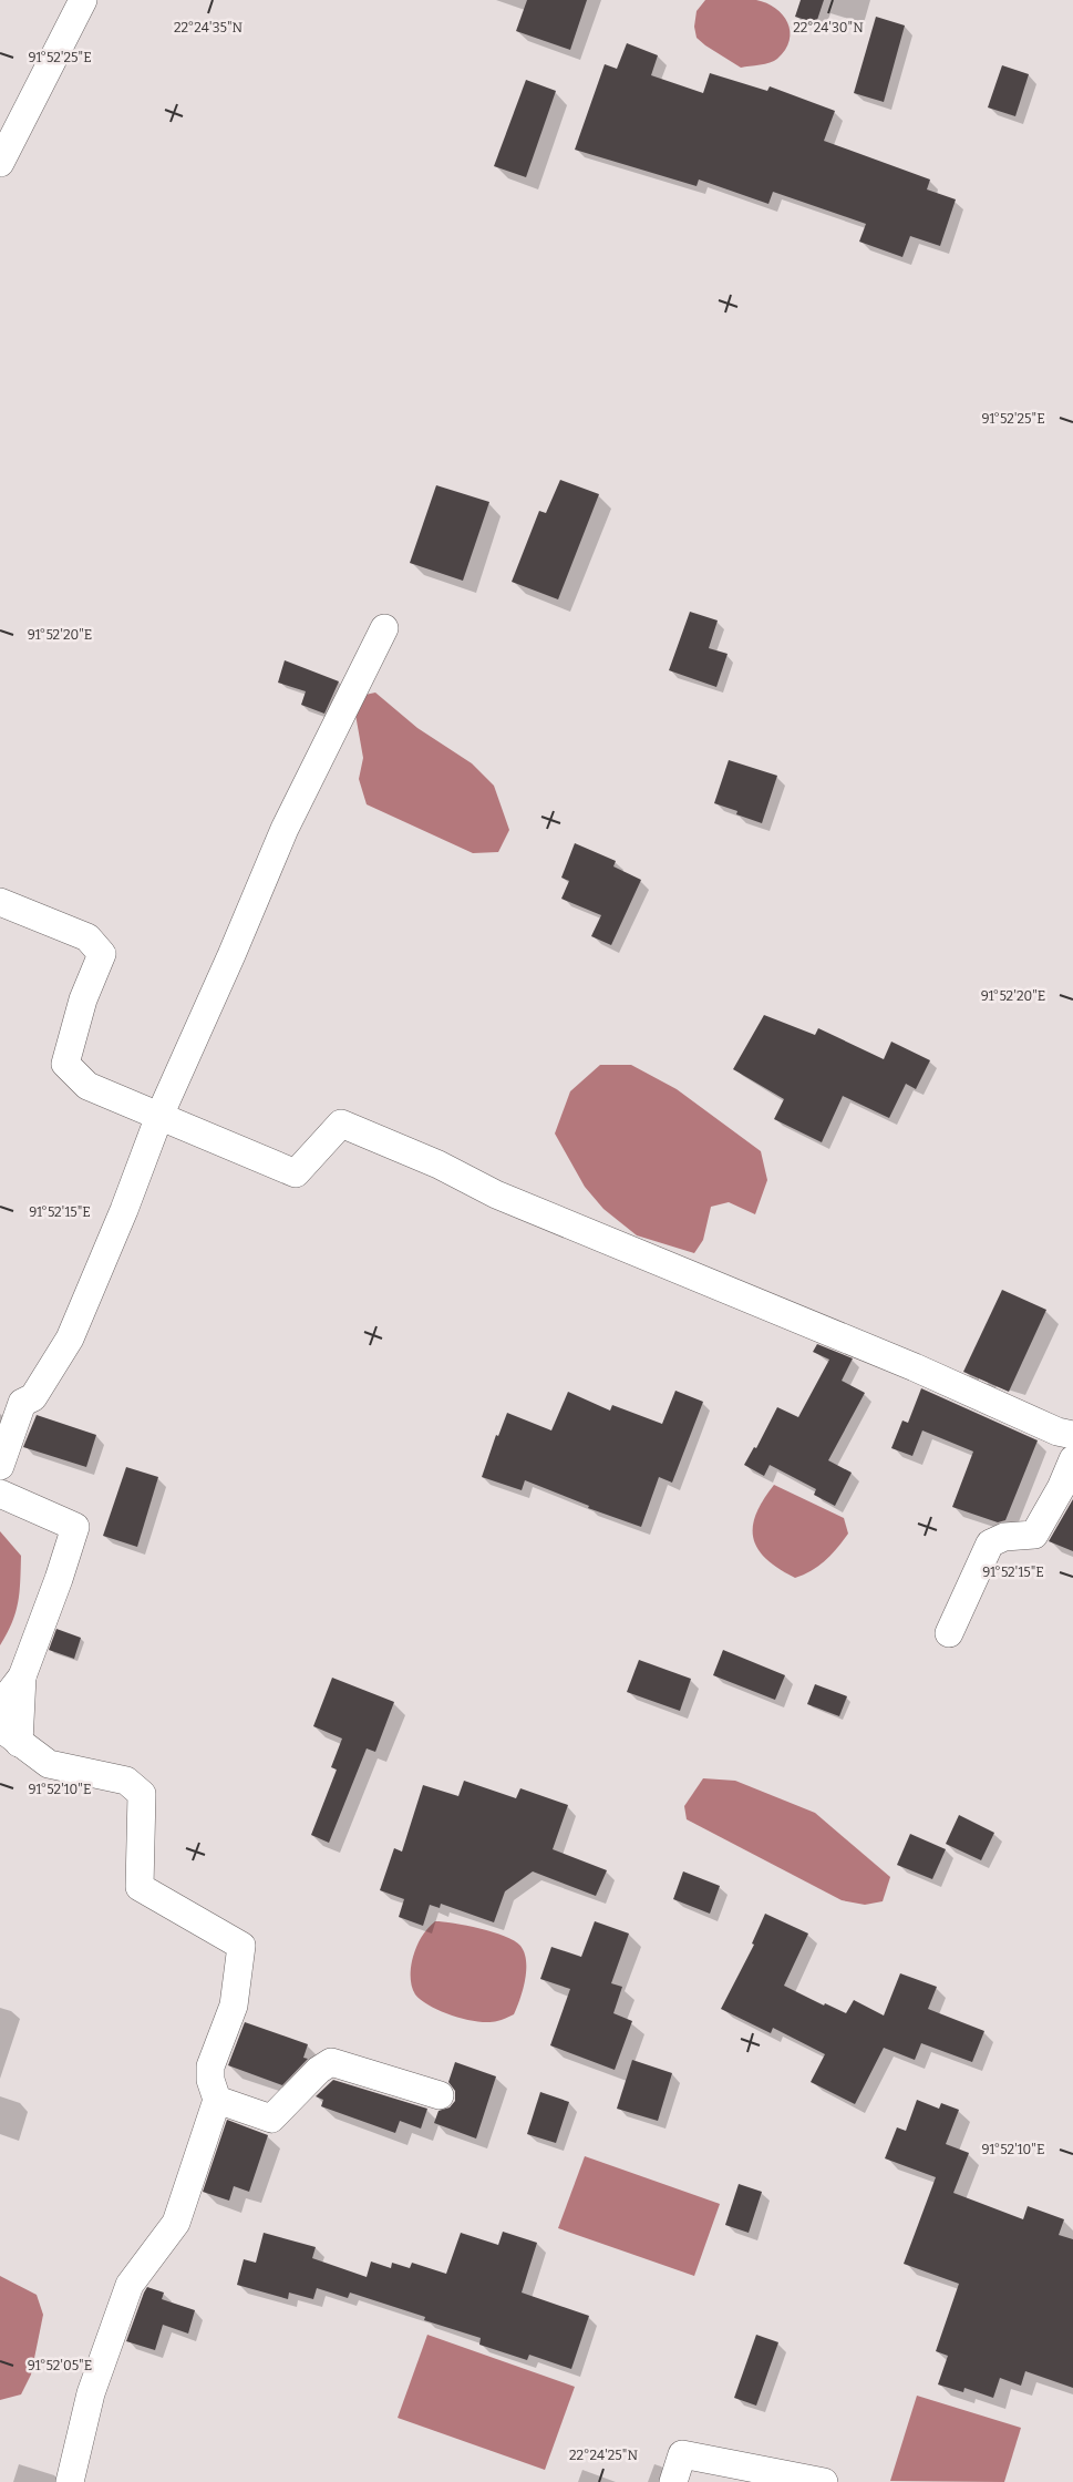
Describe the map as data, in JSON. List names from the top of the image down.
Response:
{
  "coordinates": [
    "22°24'35\"N",
    "22°24'30\"N",
    "91°52'25\"E",
    "91°52'20\"E",
    "91°52'15\"E",
    "91°52'10\"E",
    "91°52'05\"E",
    "22°24'25\"N"
  ]
}
